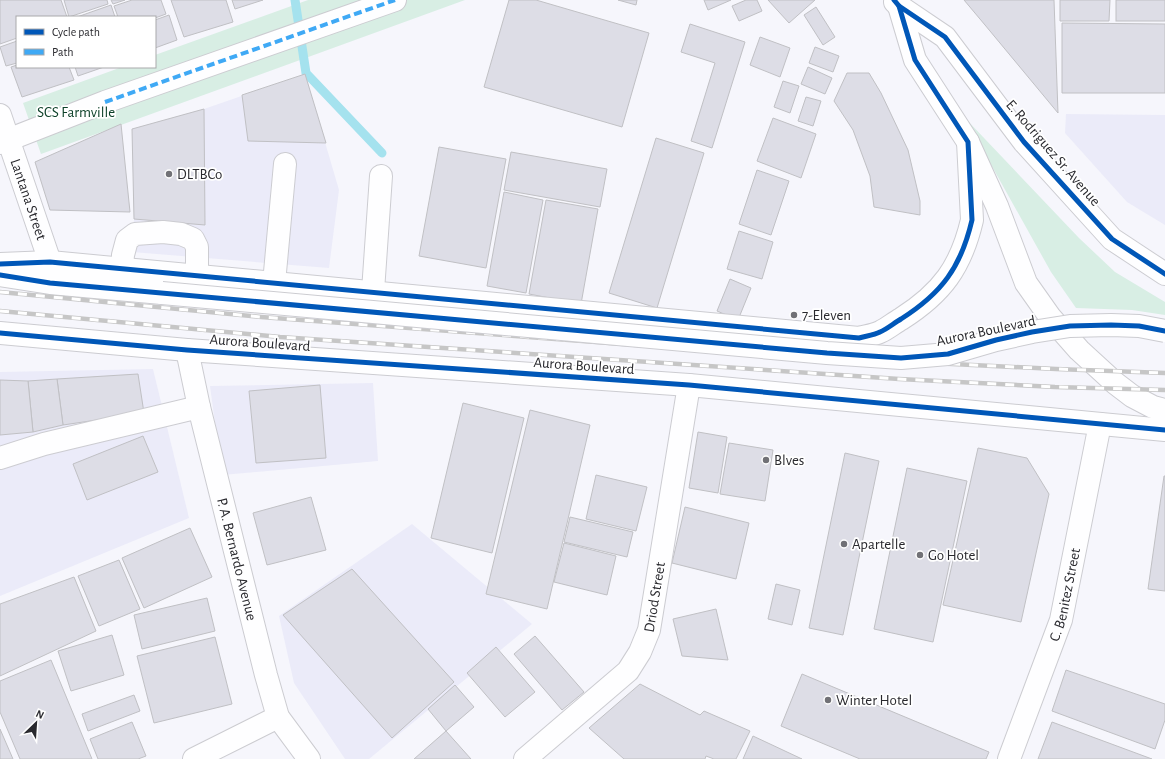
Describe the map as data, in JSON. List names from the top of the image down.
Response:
{
  "streets": {
    "main road": [
      "E. Rodriguez Sr. Avenue",
      "Lantana Street",
      "Aurora Boulevard",
      "P. A. Bernardo Avenue",
      "C. Benitez Street",
      "Driod Street"
    ]
  },
  "crossings": [
    ["Aurora Boulevard", "P. A. Bernardo Avenue"],
    ["Aurora Boulevard", "C. Benitez Street"],
    ["Aurora Boulevard", "Driod Street"]
  ],
  "parks": ["SCS Farmville"],
  "places": [
    "DLTBCo",
    "7-Eleven",
    "Blves",
    "Apartelle",
    "Go Hotel",
    "Winter Hotel"
  ],
  "legend": ["Cycle path", "Path"],
  "north": "top right"
}
